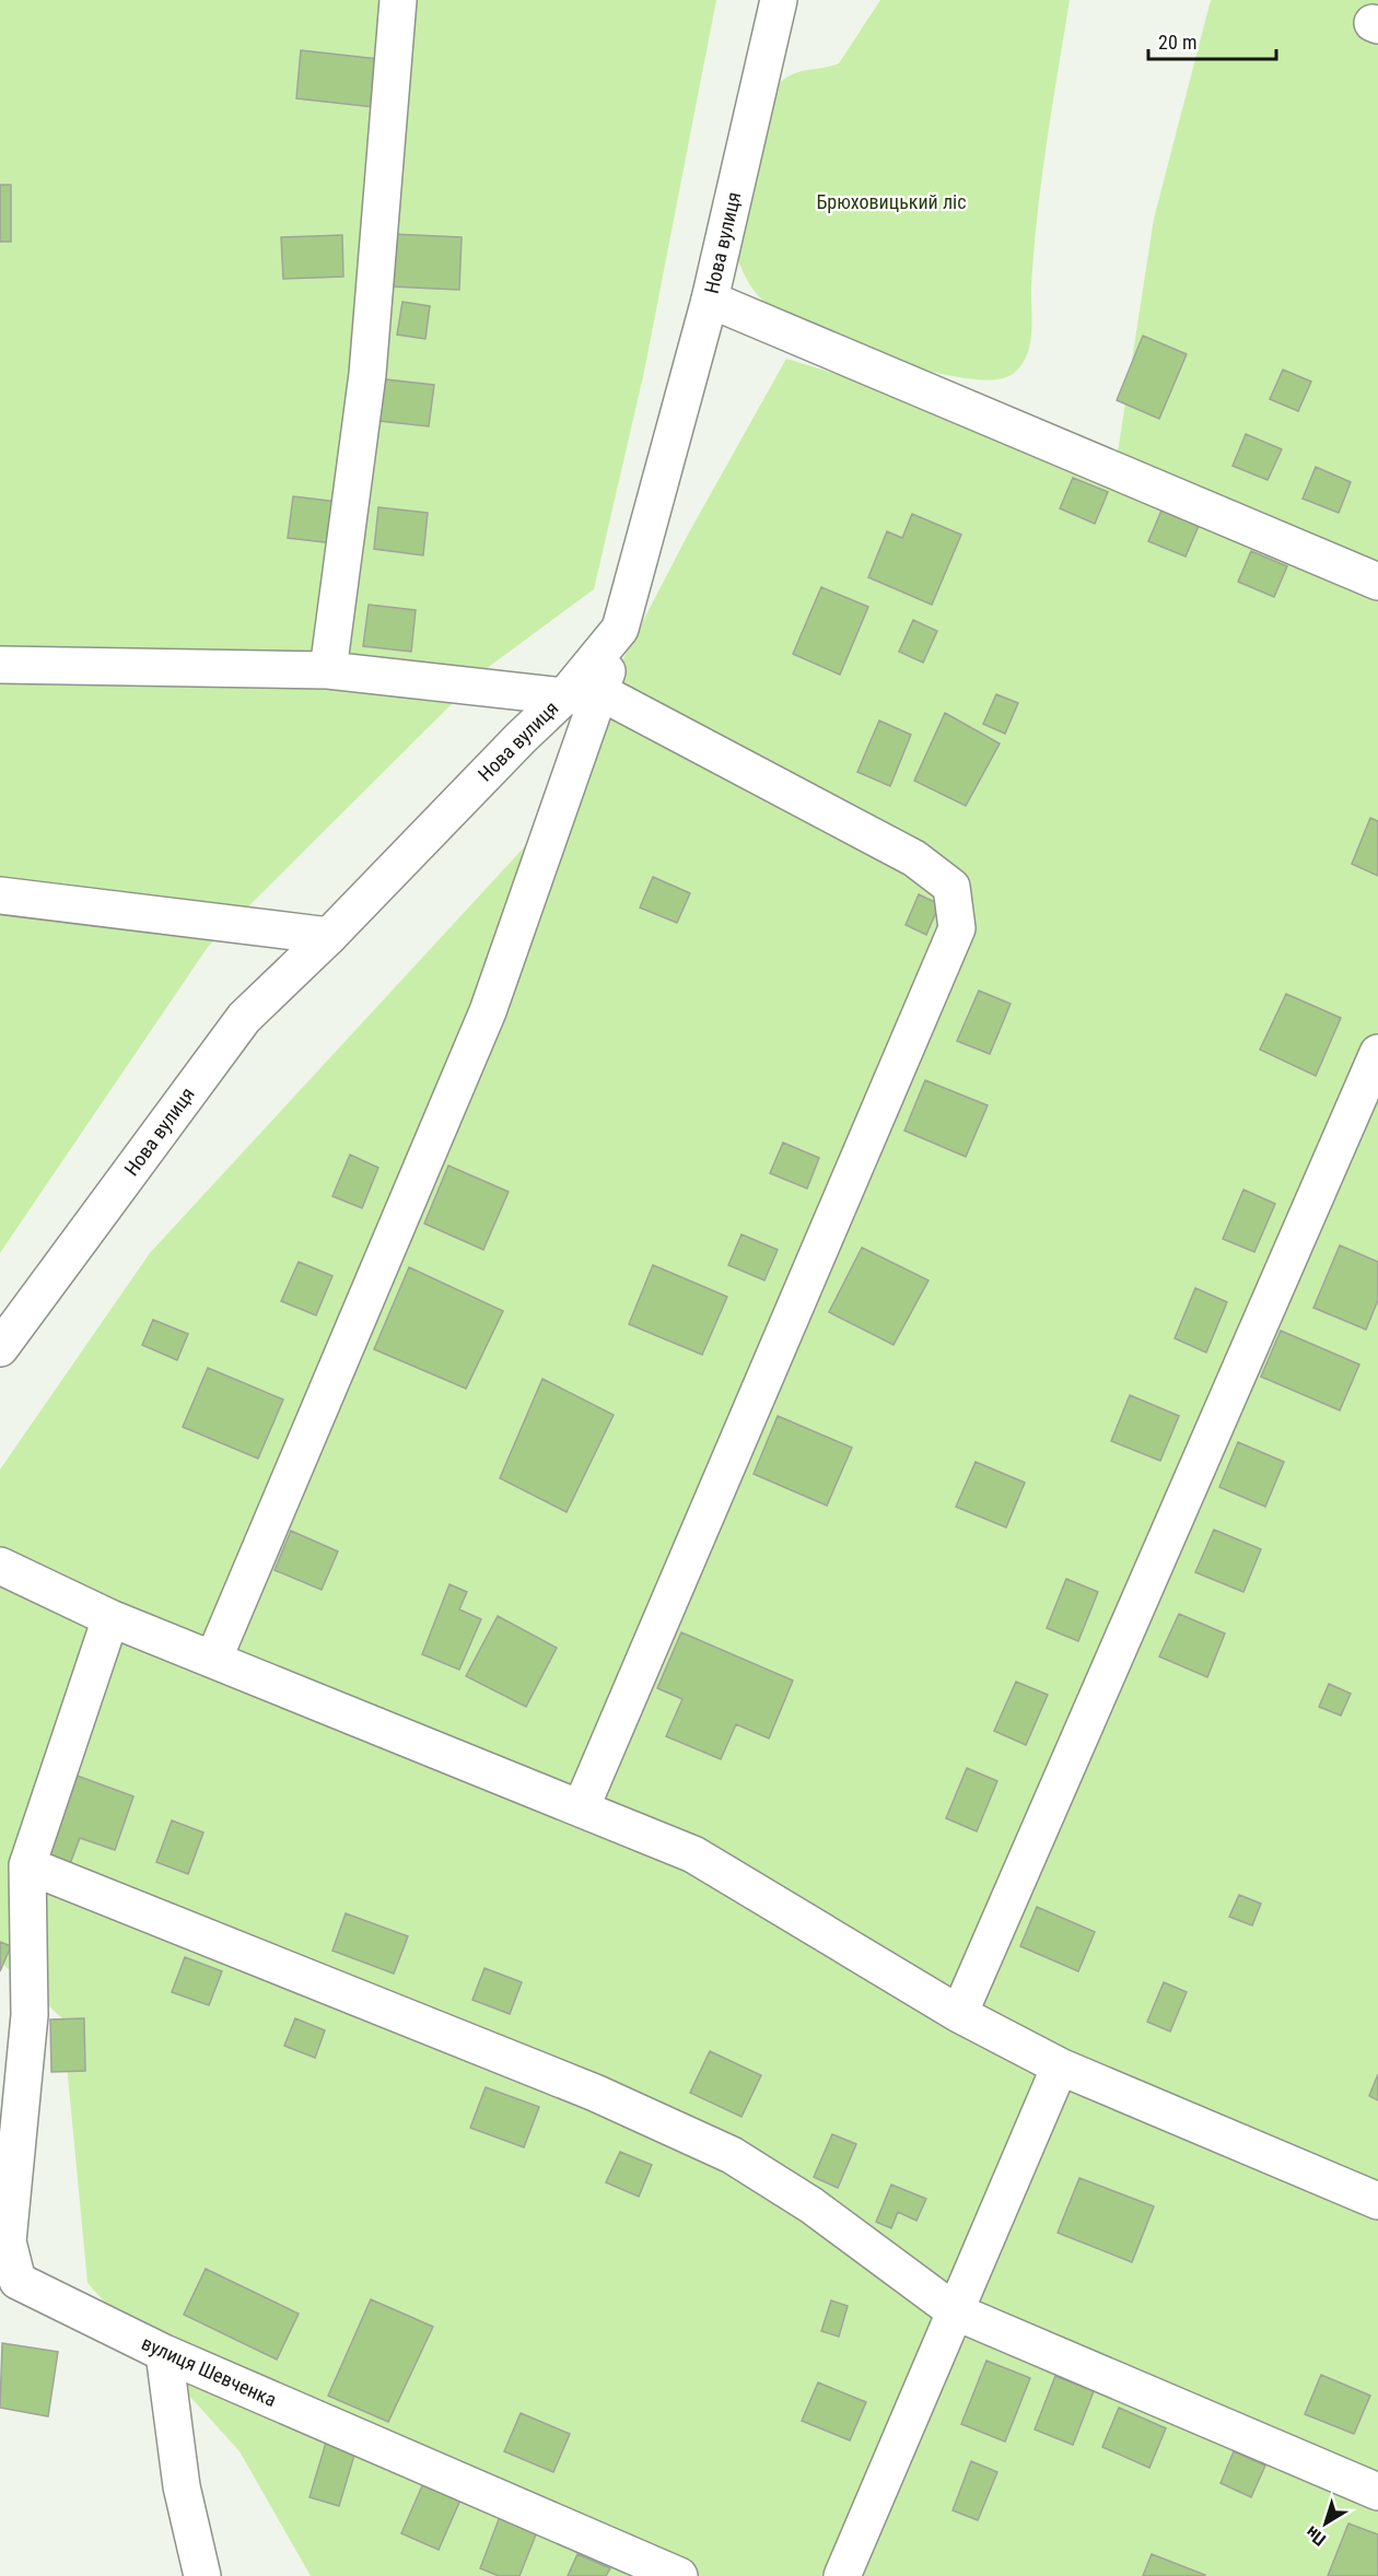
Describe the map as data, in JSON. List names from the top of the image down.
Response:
{
  "streets": {
    "street": ["Нова вулиця", "вулиця Шевченка"]
  },
  "parks": ["Брюховицький ліс"],
  "scale_bar": "20 m",
  "north": "bottom left"
}
